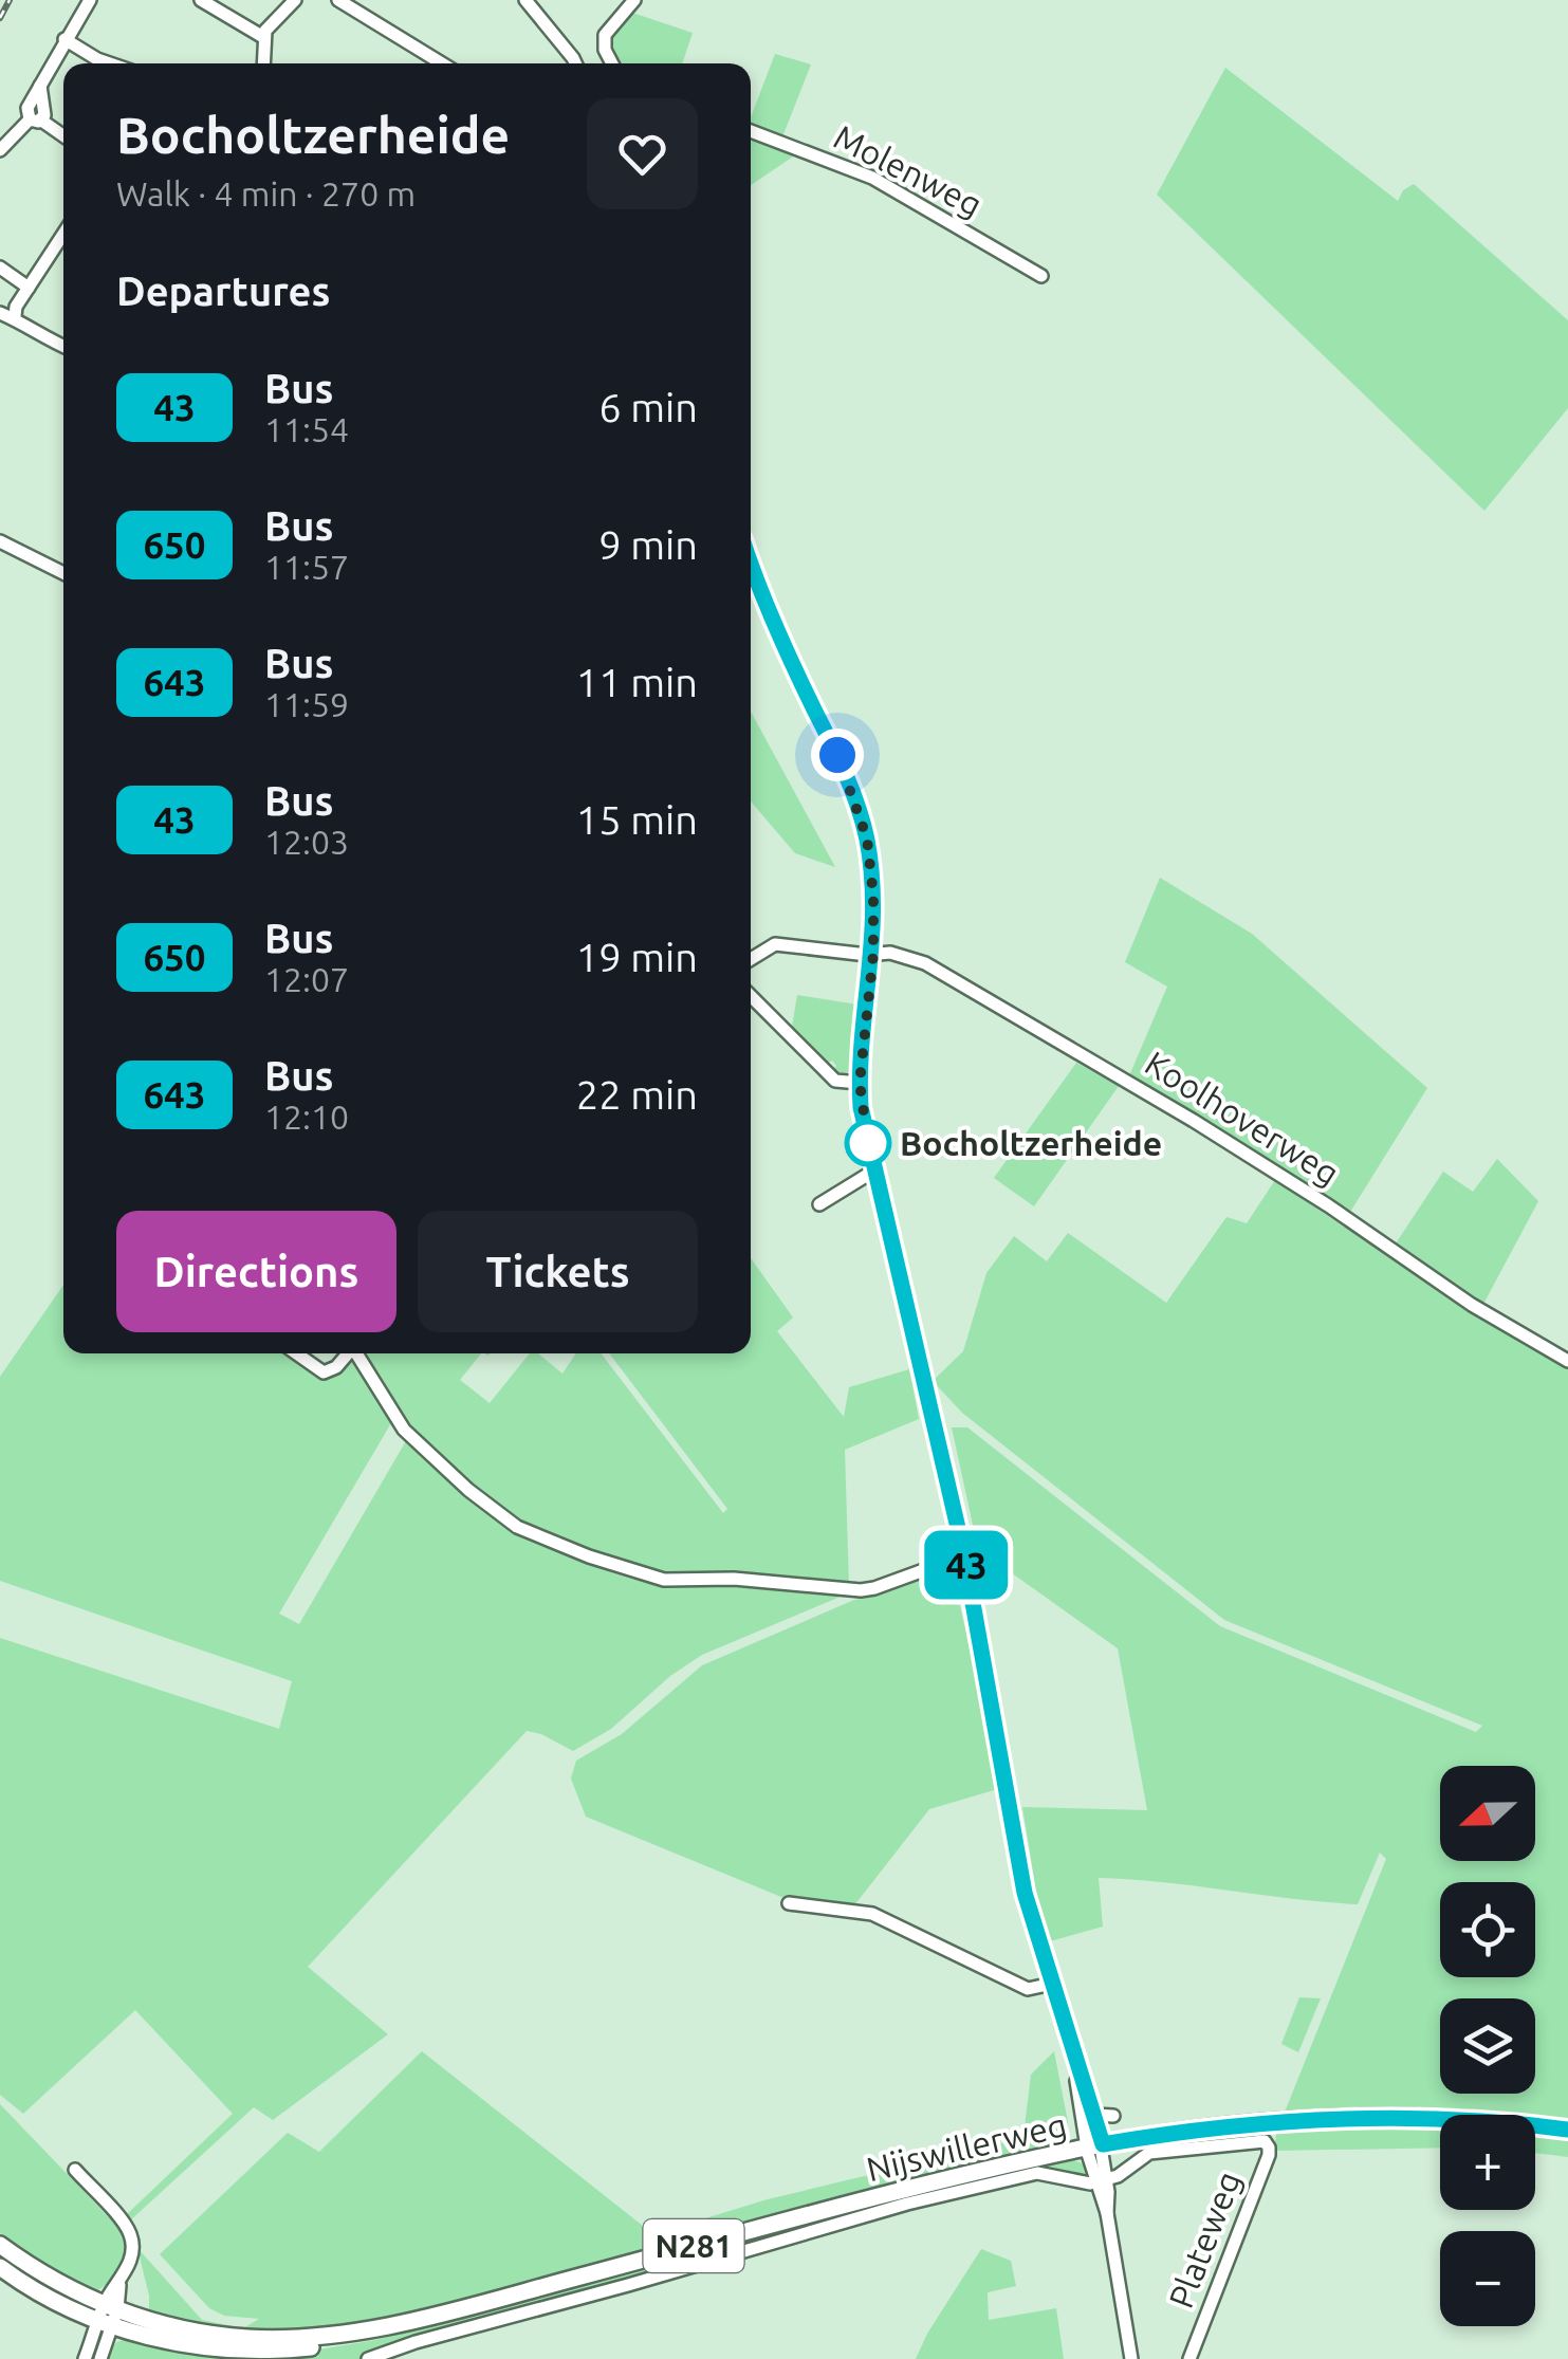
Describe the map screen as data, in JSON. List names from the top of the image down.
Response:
{
  "streets": {
    "main road": ["Nijswillerweg", "N281"],
    "street": ["Molenweg", "Koolhoverweg", "Plateweg"]
  },
  "crossings": [
    ["Nijswillerweg", "Plateweg"],
    ["Nijswillerweg", "N281"]
  ],
  "places": ["Bocholtzerheide"],
  "lines": ["bus line 43"],
  "north": "left",
  "page": {
    "on_map": "43",
    "heading": [
      ["Bocholtzerheide", "Walk · 4 min · 270 m"],
      "Departures"
    ],
    "list": [
      {
        "mark": "43",
        "name": "Bus",
        "note": "11:54",
        "value": "6 min"
      },
      {
        "mark": "650",
        "name": "Bus",
        "note": "11:57",
        "value": "9 min"
      },
      {
        "mark": "643",
        "name": "Bus",
        "note": "11:59",
        "value": "11 min"
      },
      {
        "mark": "43",
        "name": "Bus",
        "note": "12:03",
        "value": "15 min"
      },
      {
        "mark": "650",
        "name": "Bus",
        "note": "12:07",
        "value": "19 min"
      },
      {
        "mark": "643",
        "name": "Bus",
        "note": "12:10",
        "value": "22 min"
      }
    ],
    "buttons": ["Directions", "Tickets"],
    "map_buttons": ["+", "−"]
  }
}
